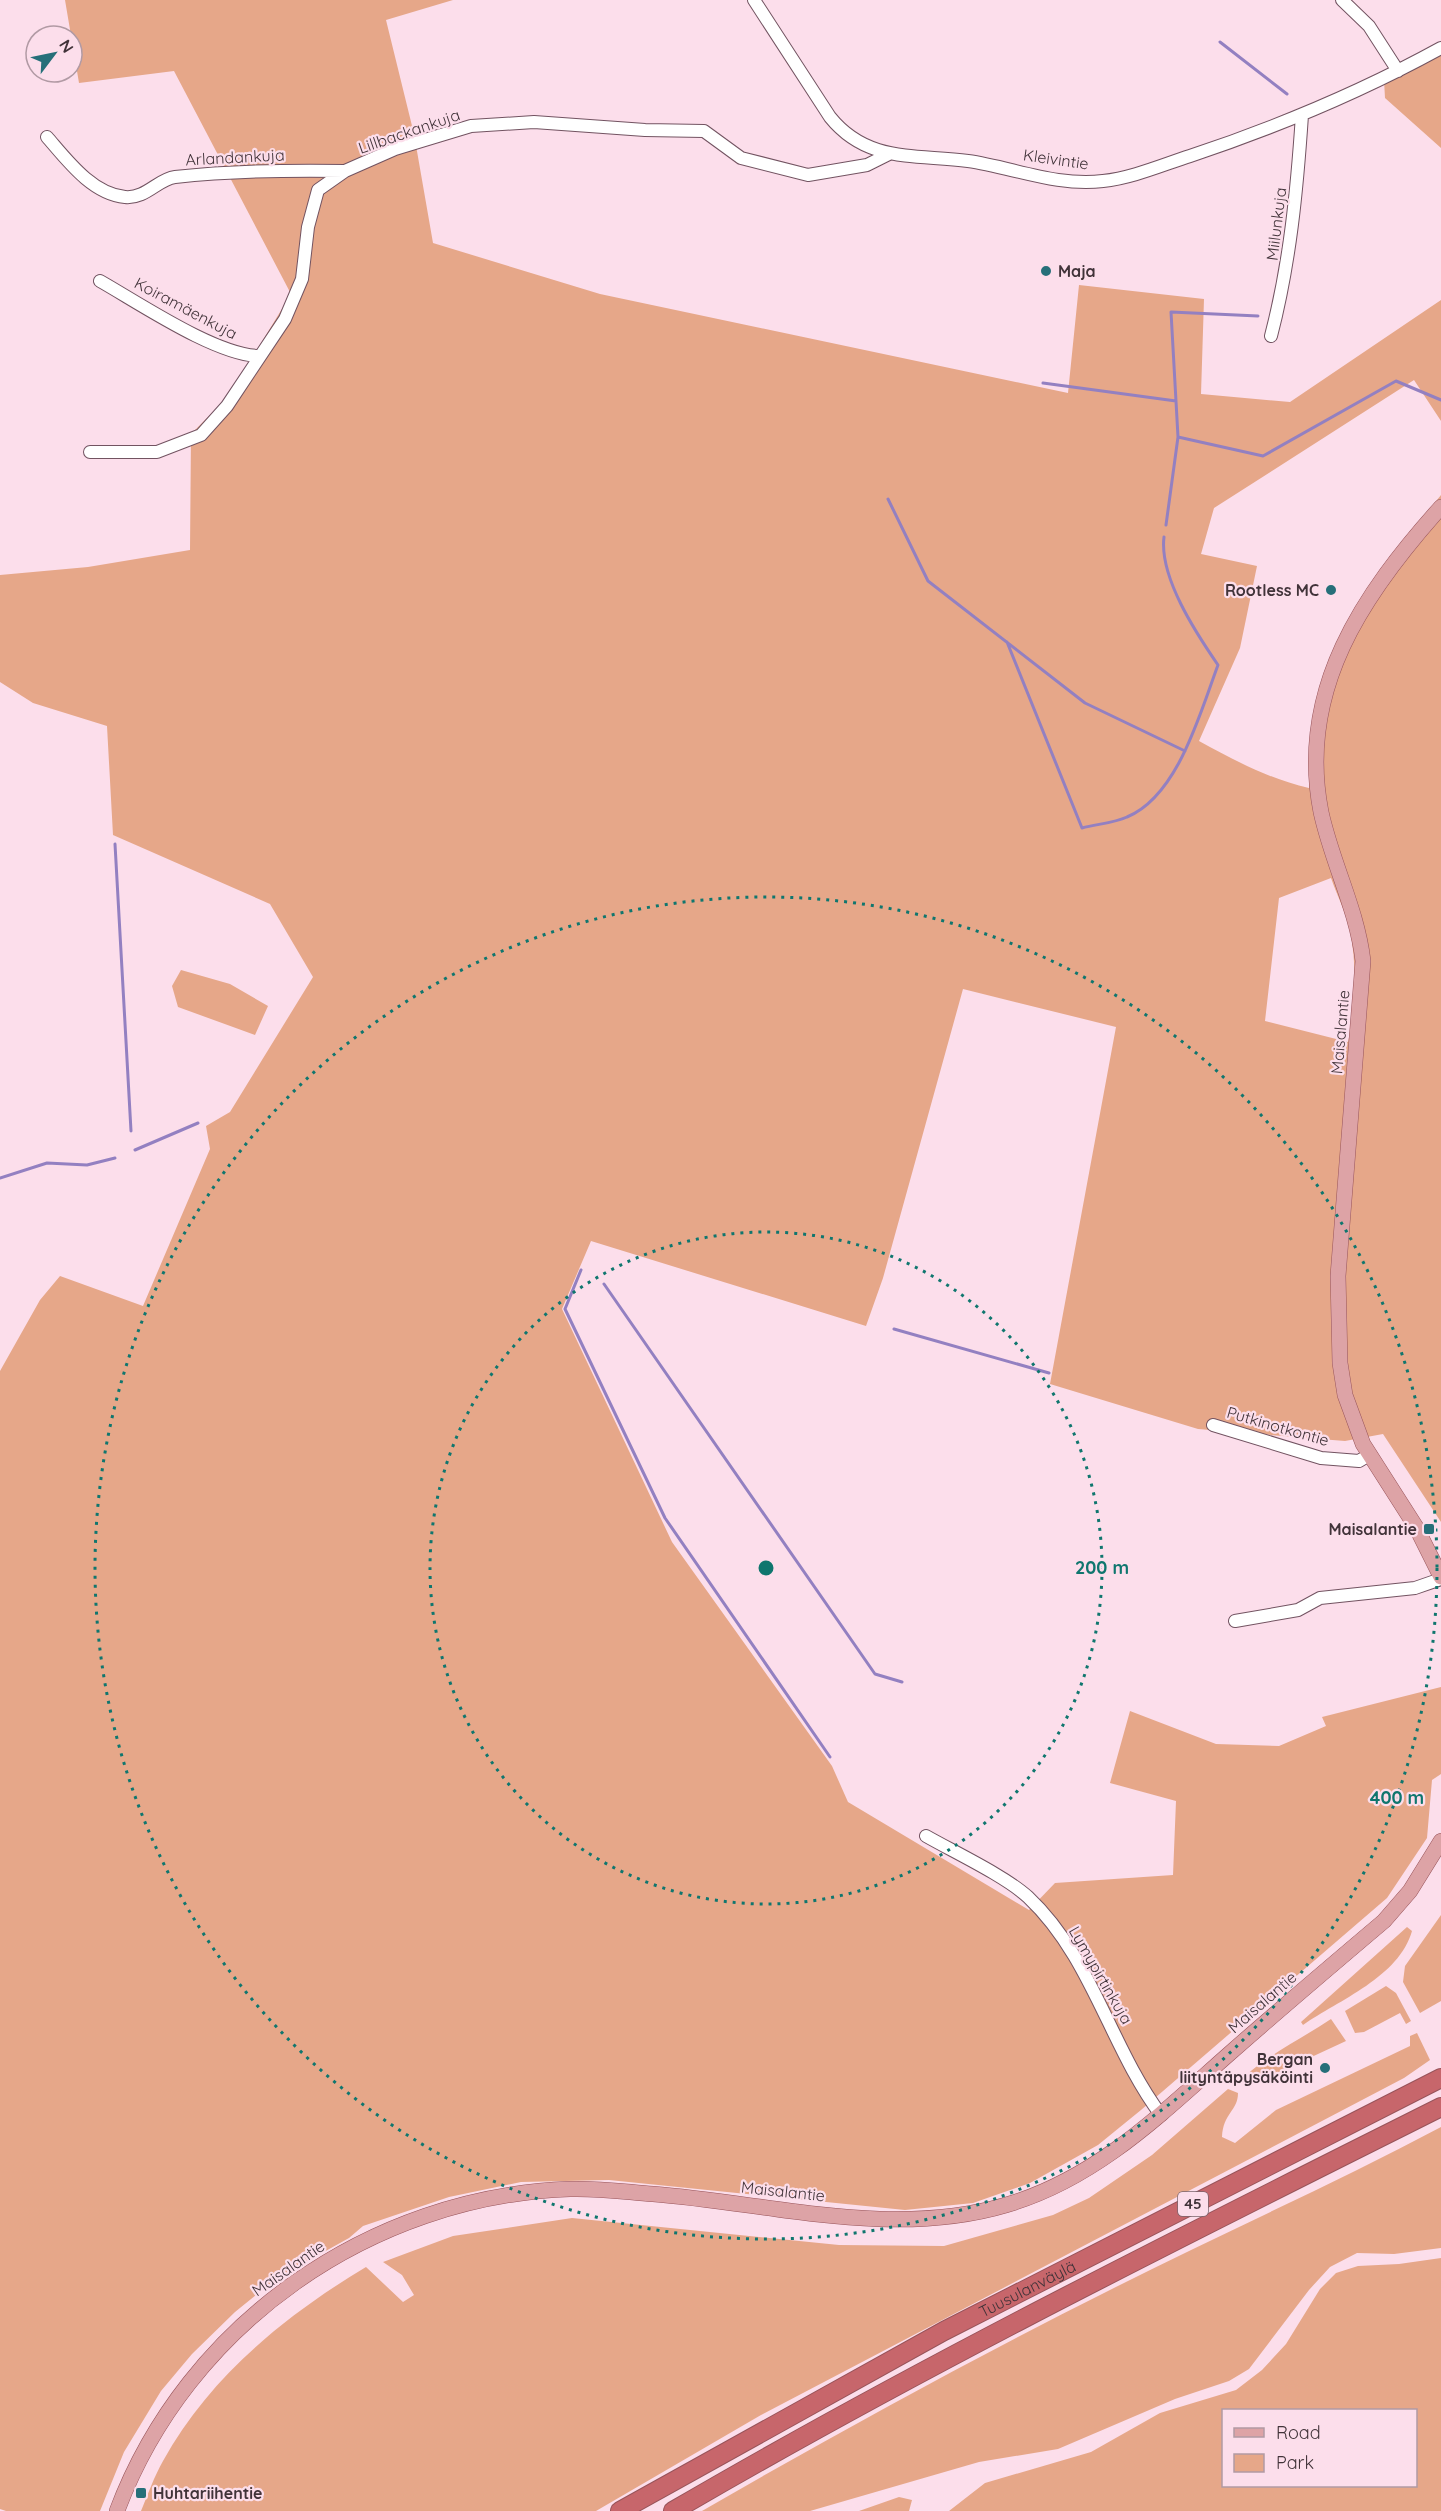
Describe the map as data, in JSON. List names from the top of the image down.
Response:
{
  "streets": {
    "highway": ["45", "Tuusulanväylä"],
    "main road": ["Maisalantie"],
    "street": [
      "Lillbackankuja",
      "Arlandankuja",
      "Kleivintie",
      "Miilunkuja",
      "Koiramäenkuja",
      "Putkinotkontie",
      "Lymypirtinkuja"
    ]
  },
  "crossings": [
    ["Lillbackankuja", "Arlandankuja"],
    ["Lillbackankuja", "Kleivintie"],
    ["Lillbackankuja", "Koiramäenkuja"],
    ["Kleivintie", "Miilunkuja"],
    ["Maisalantie", "Putkinotkontie"],
    ["Maisalantie", "Lymypirtinkuja"]
  ],
  "places": {
    "other": ["Maja", "Rootless MC", "Bergan liityntäpysäköinti"],
    "transit": ["Maisalantie", "Huhtariihentie"]
  },
  "legend": ["Road", "Park"],
  "north": "top right",
  "rings": ["200 m", "400 m"]
}
